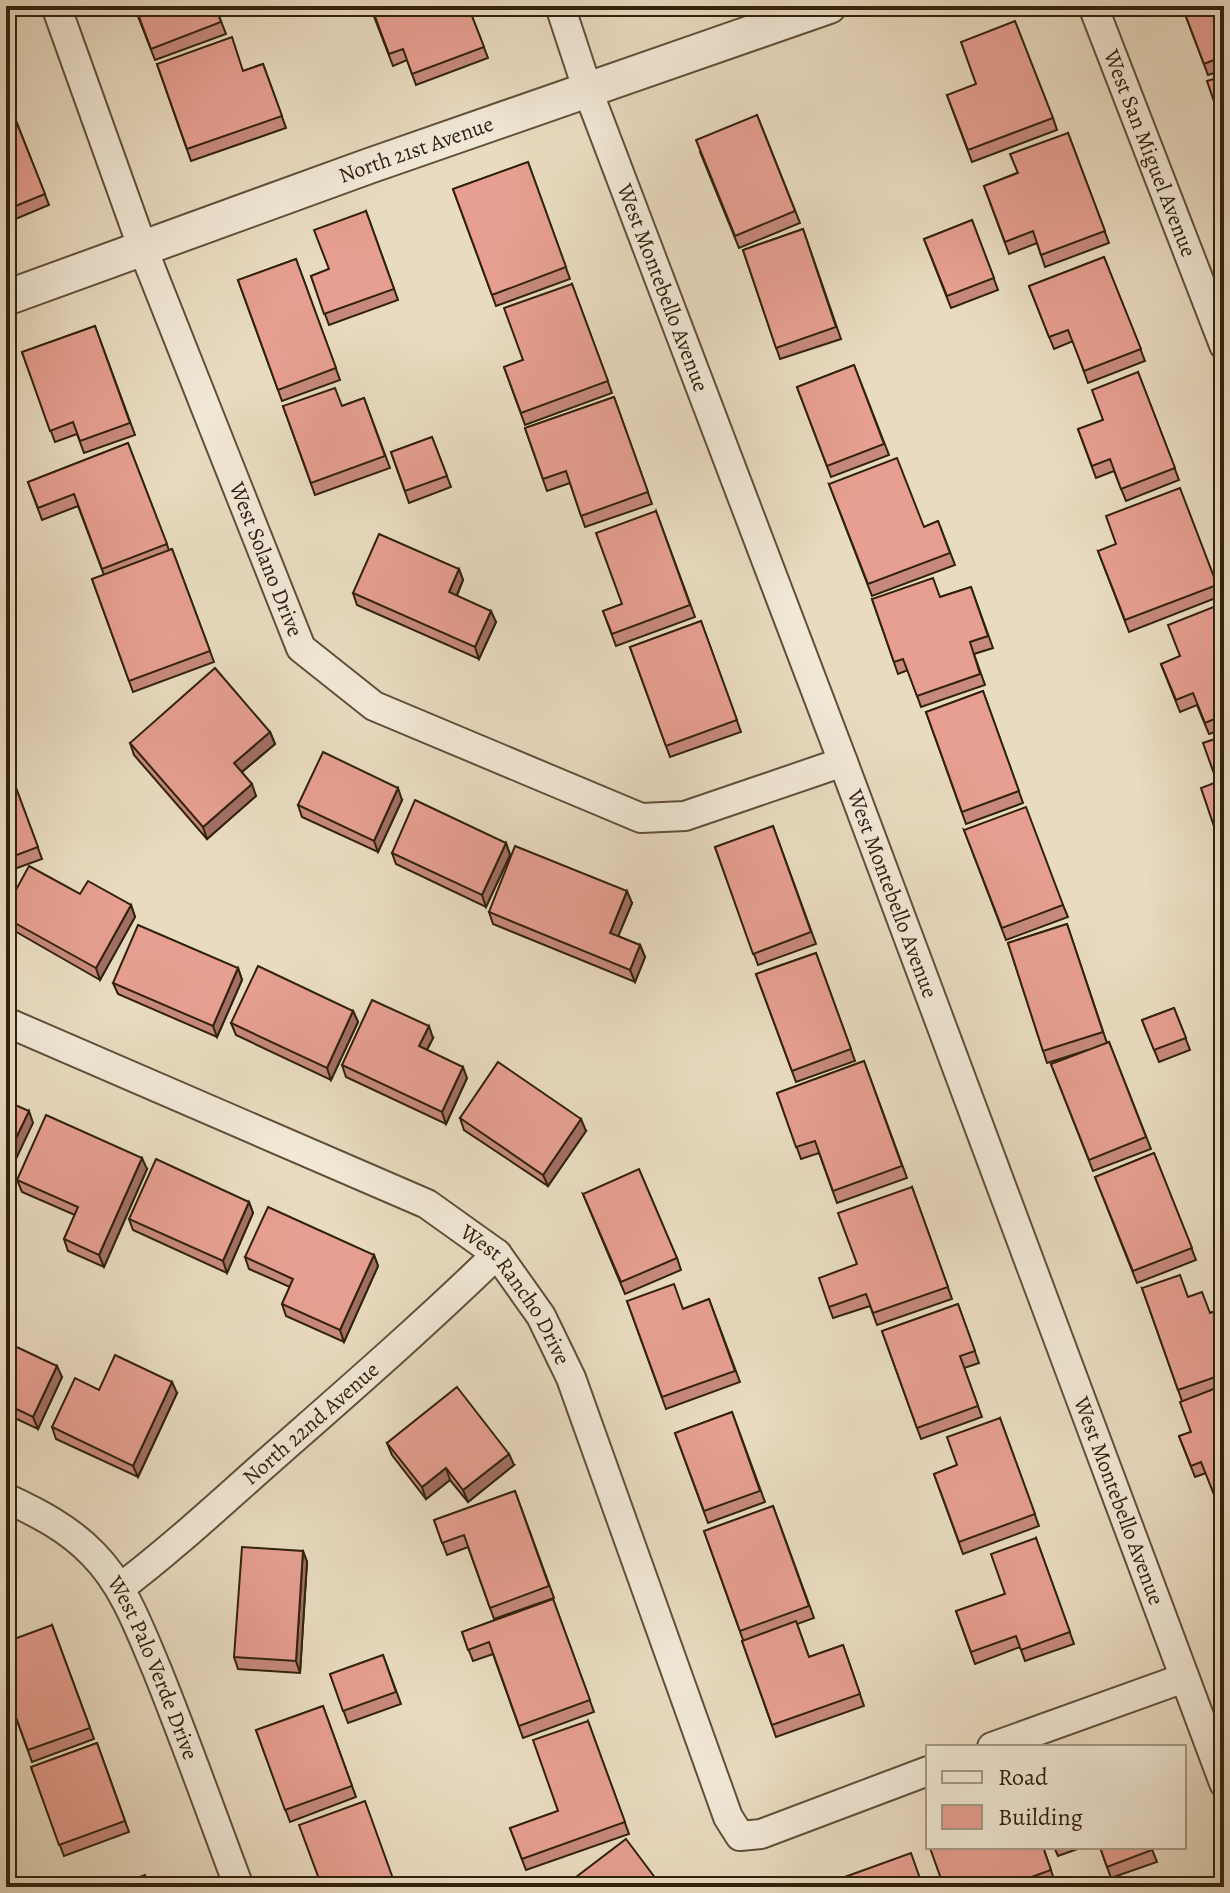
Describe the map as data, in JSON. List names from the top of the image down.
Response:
{
  "streets": {
    "street": [
      "North 21st Avenue",
      "West San Miguel Avenue",
      "West Montebello Avenue",
      "West Solano Drive",
      "West Rancho Drive",
      "North 22nd Avenue",
      "West Palo Verde Drive"
    ]
  },
  "crossings": [
    ["North 21st Avenue", "West Montebello Avenue"],
    ["North 21st Avenue", "West Solano Drive"],
    ["West Montebello Avenue", "West Solano Drive"],
    ["West Rancho Drive", "North 22nd Avenue"],
    ["North 22nd Avenue", "West Palo Verde Drive"]
  ],
  "legend": ["Road", "Building"]
}
